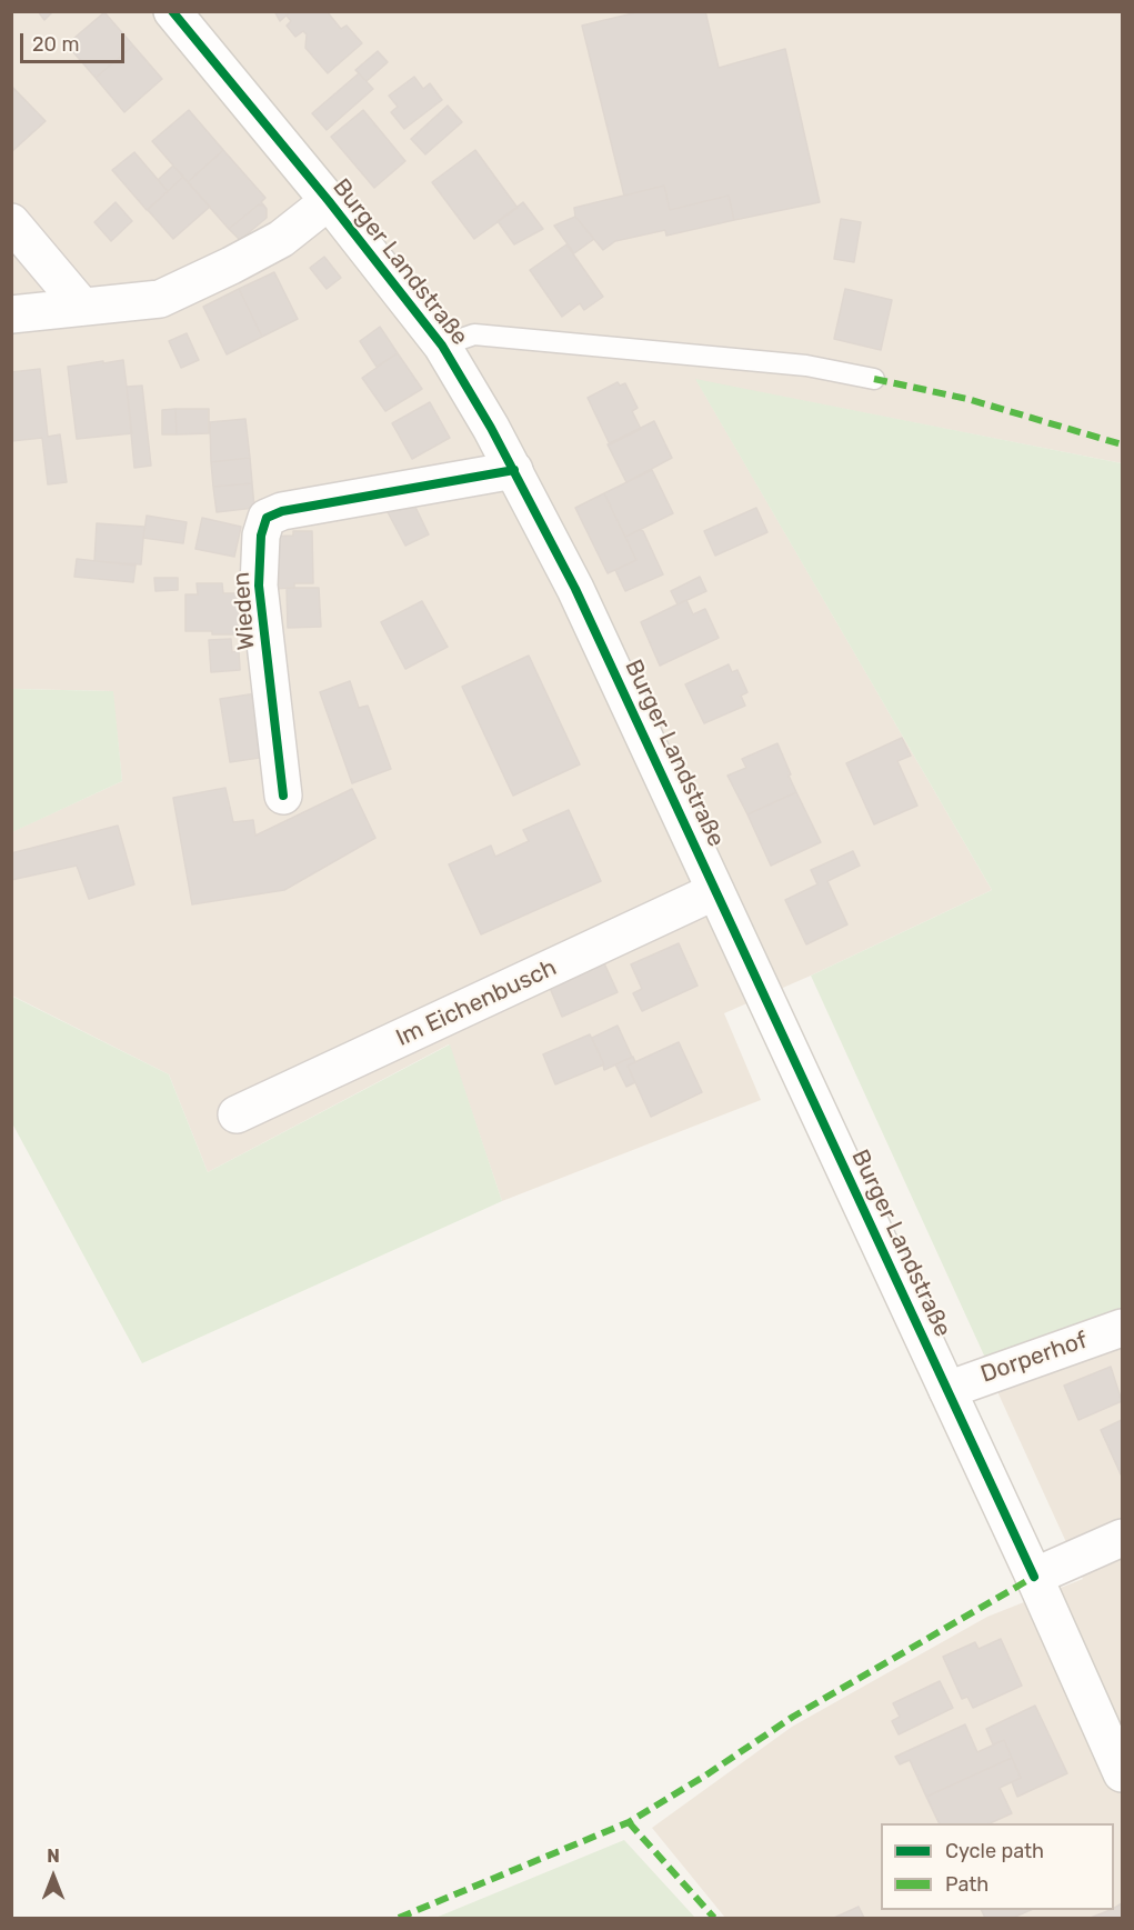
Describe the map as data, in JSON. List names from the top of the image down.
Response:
{
  "streets": {
    "main road": [
      "Burger Landstraße",
      "Wieden",
      "Im Eichenbusch",
      "Dorperhof"
    ]
  },
  "crossings": [
    ["Burger Landstraße", "Wieden"],
    ["Burger Landstraße", "Im Eichenbusch"],
    ["Burger Landstraße", "Dorperhof"]
  ],
  "legend": ["Cycle path", "Path"],
  "scale_bar": "20 m",
  "north": "top"
}
